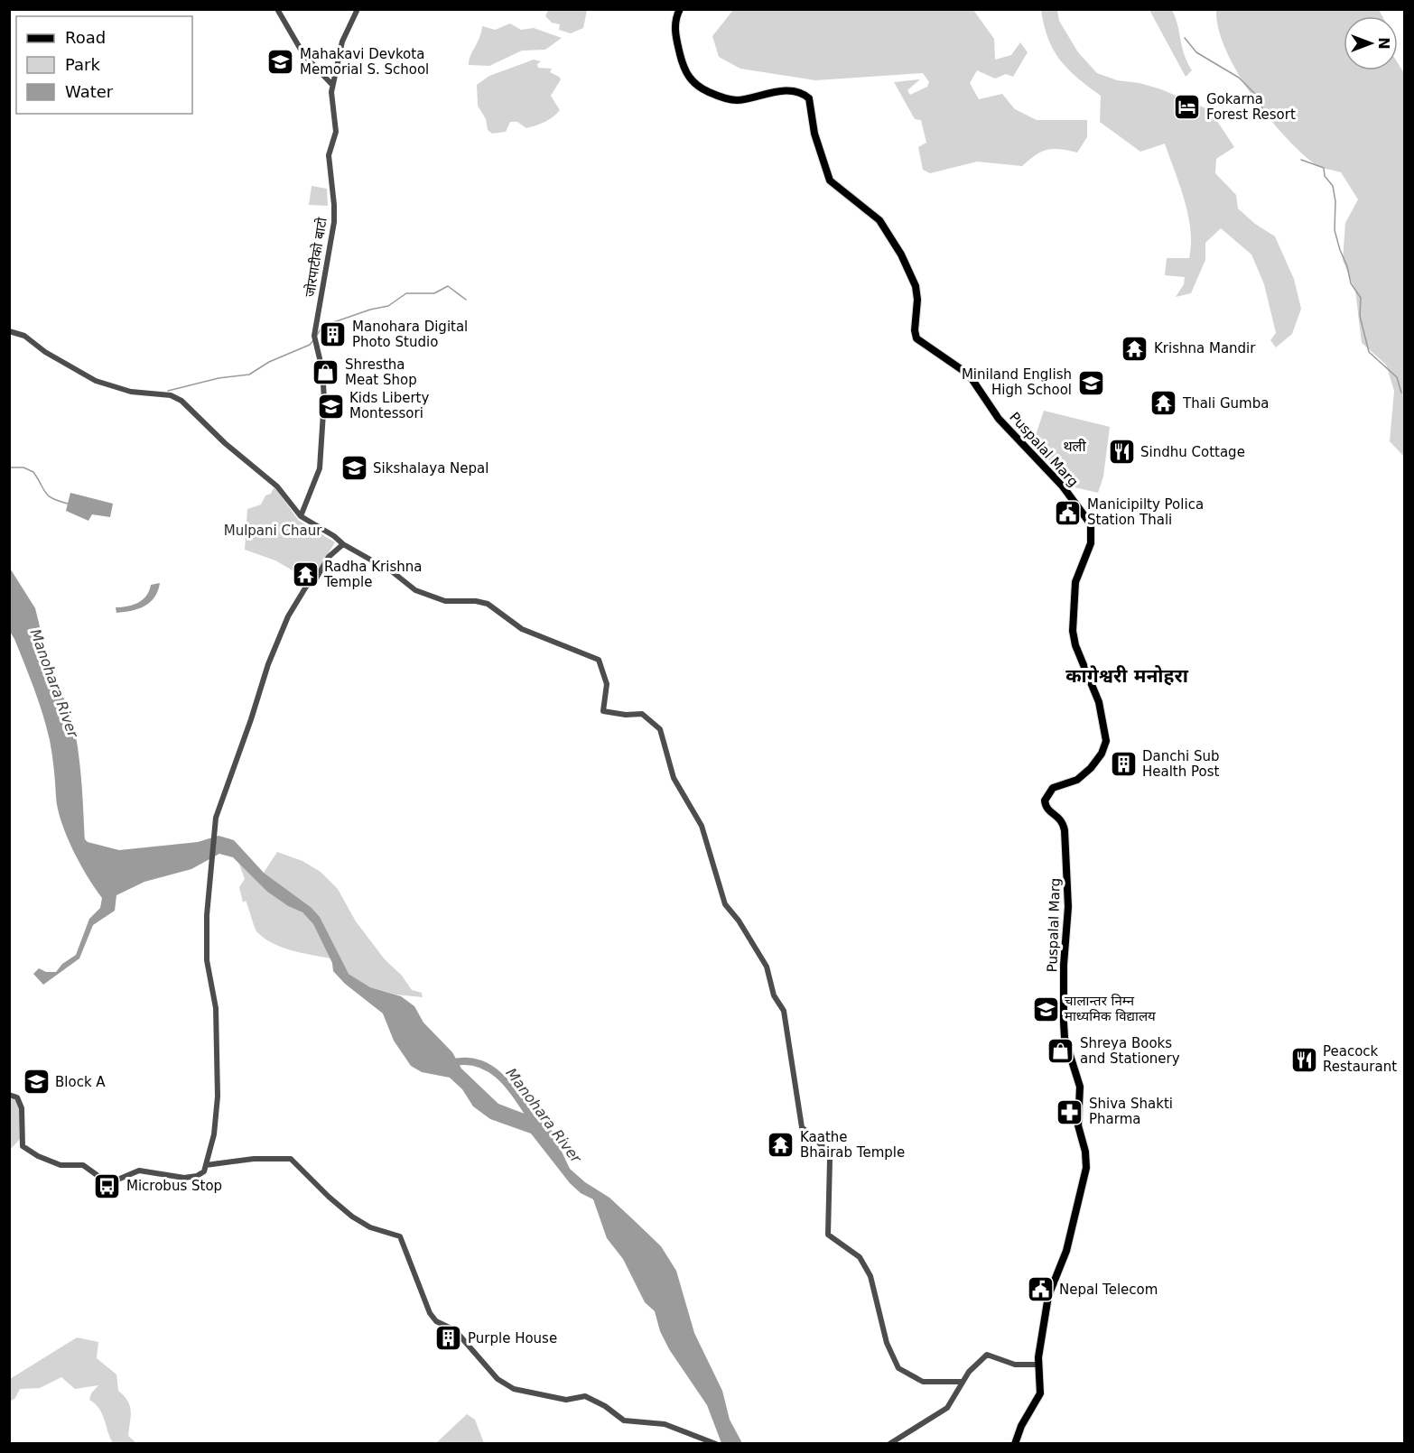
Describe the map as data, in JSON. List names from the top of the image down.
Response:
{
  "streets": {
    "main road": ["Puspalal Marg"],
    "street": ["जोरपाटीको बाटो"]
  },
  "districts": ["थली", "कागेश्वरी मनोहरा"],
  "water": ["Manohara River"],
  "parks": ["Mulpani Chaur"],
  "places": {
    "school or university": [
      "Mahakavi Devkota Memorial S. School",
      "Miniland English High School",
      "Kids Liberty Montessori",
      "Sikshalaya Nepal",
      "चालान्तर निम्न माध्यमिक विद्यालय",
      "Block A"
    ],
    "hotel": ["Gokarna Forest Resort"],
    "building": ["Manohara Digital Photo Studio", "Danchi Sub Health Post", "Purple House"],
    "temple": [
      "Krishna Mandir",
      "Thali Gumba",
      "Radha Krishna Temple",
      "Kaathe Bhairab Temple"
    ],
    "shop": ["Shrestha Meat Shop", "Shreya Books and Stationery"],
    "restaurant": ["Sindhu Cottage", "Peacock Restaurant"],
    "public building": ["Manicipilty Polica Station Thali", "Nepal Telecom"],
    "pharmacy": ["Shiva Shakti Pharma"],
    "bus stop": ["Microbus Stop"]
  },
  "legend": ["Road", "Park", "Water"],
  "north": "right"
}
